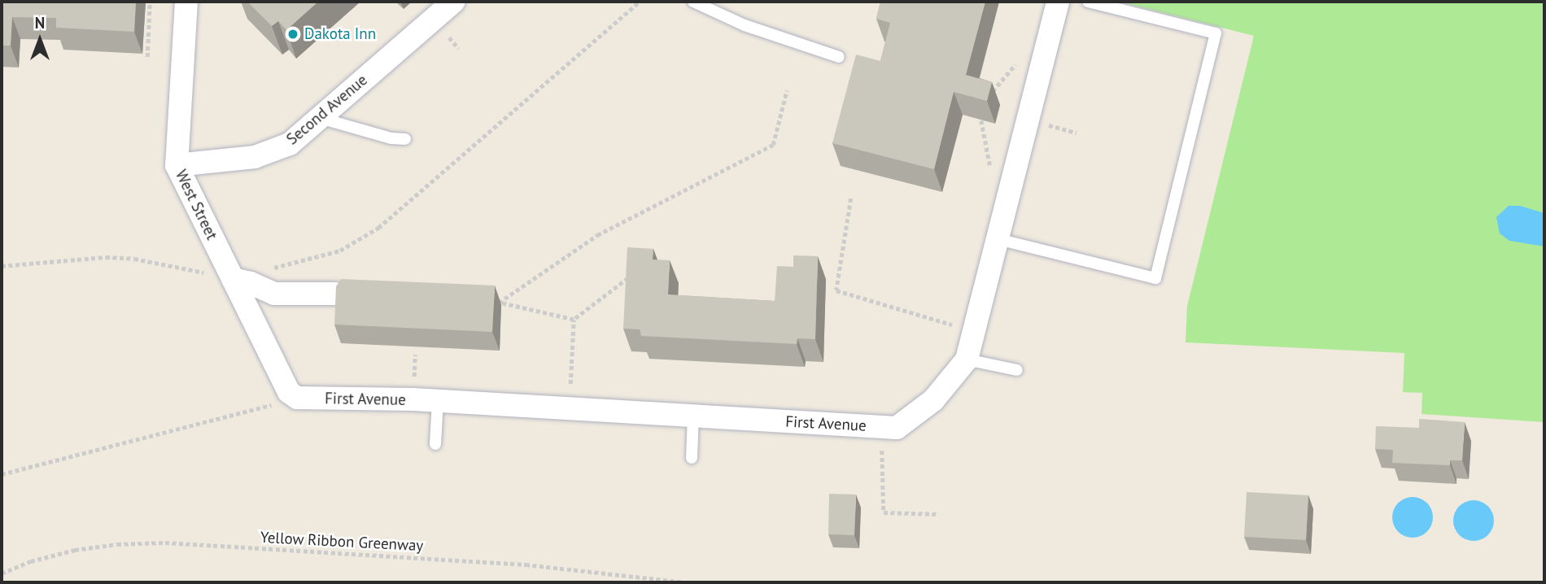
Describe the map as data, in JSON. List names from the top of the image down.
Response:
{
  "streets": {
    "street": ["Second Avenue", "West Street", "First Avenue"],
    "path": ["Yellow Ribbon Greenway"]
  },
  "crossings": [
    ["Second Avenue", "West Street"],
    ["West Street", "First Avenue"]
  ],
  "places": ["Dakota Inn"],
  "north": "top"
}
